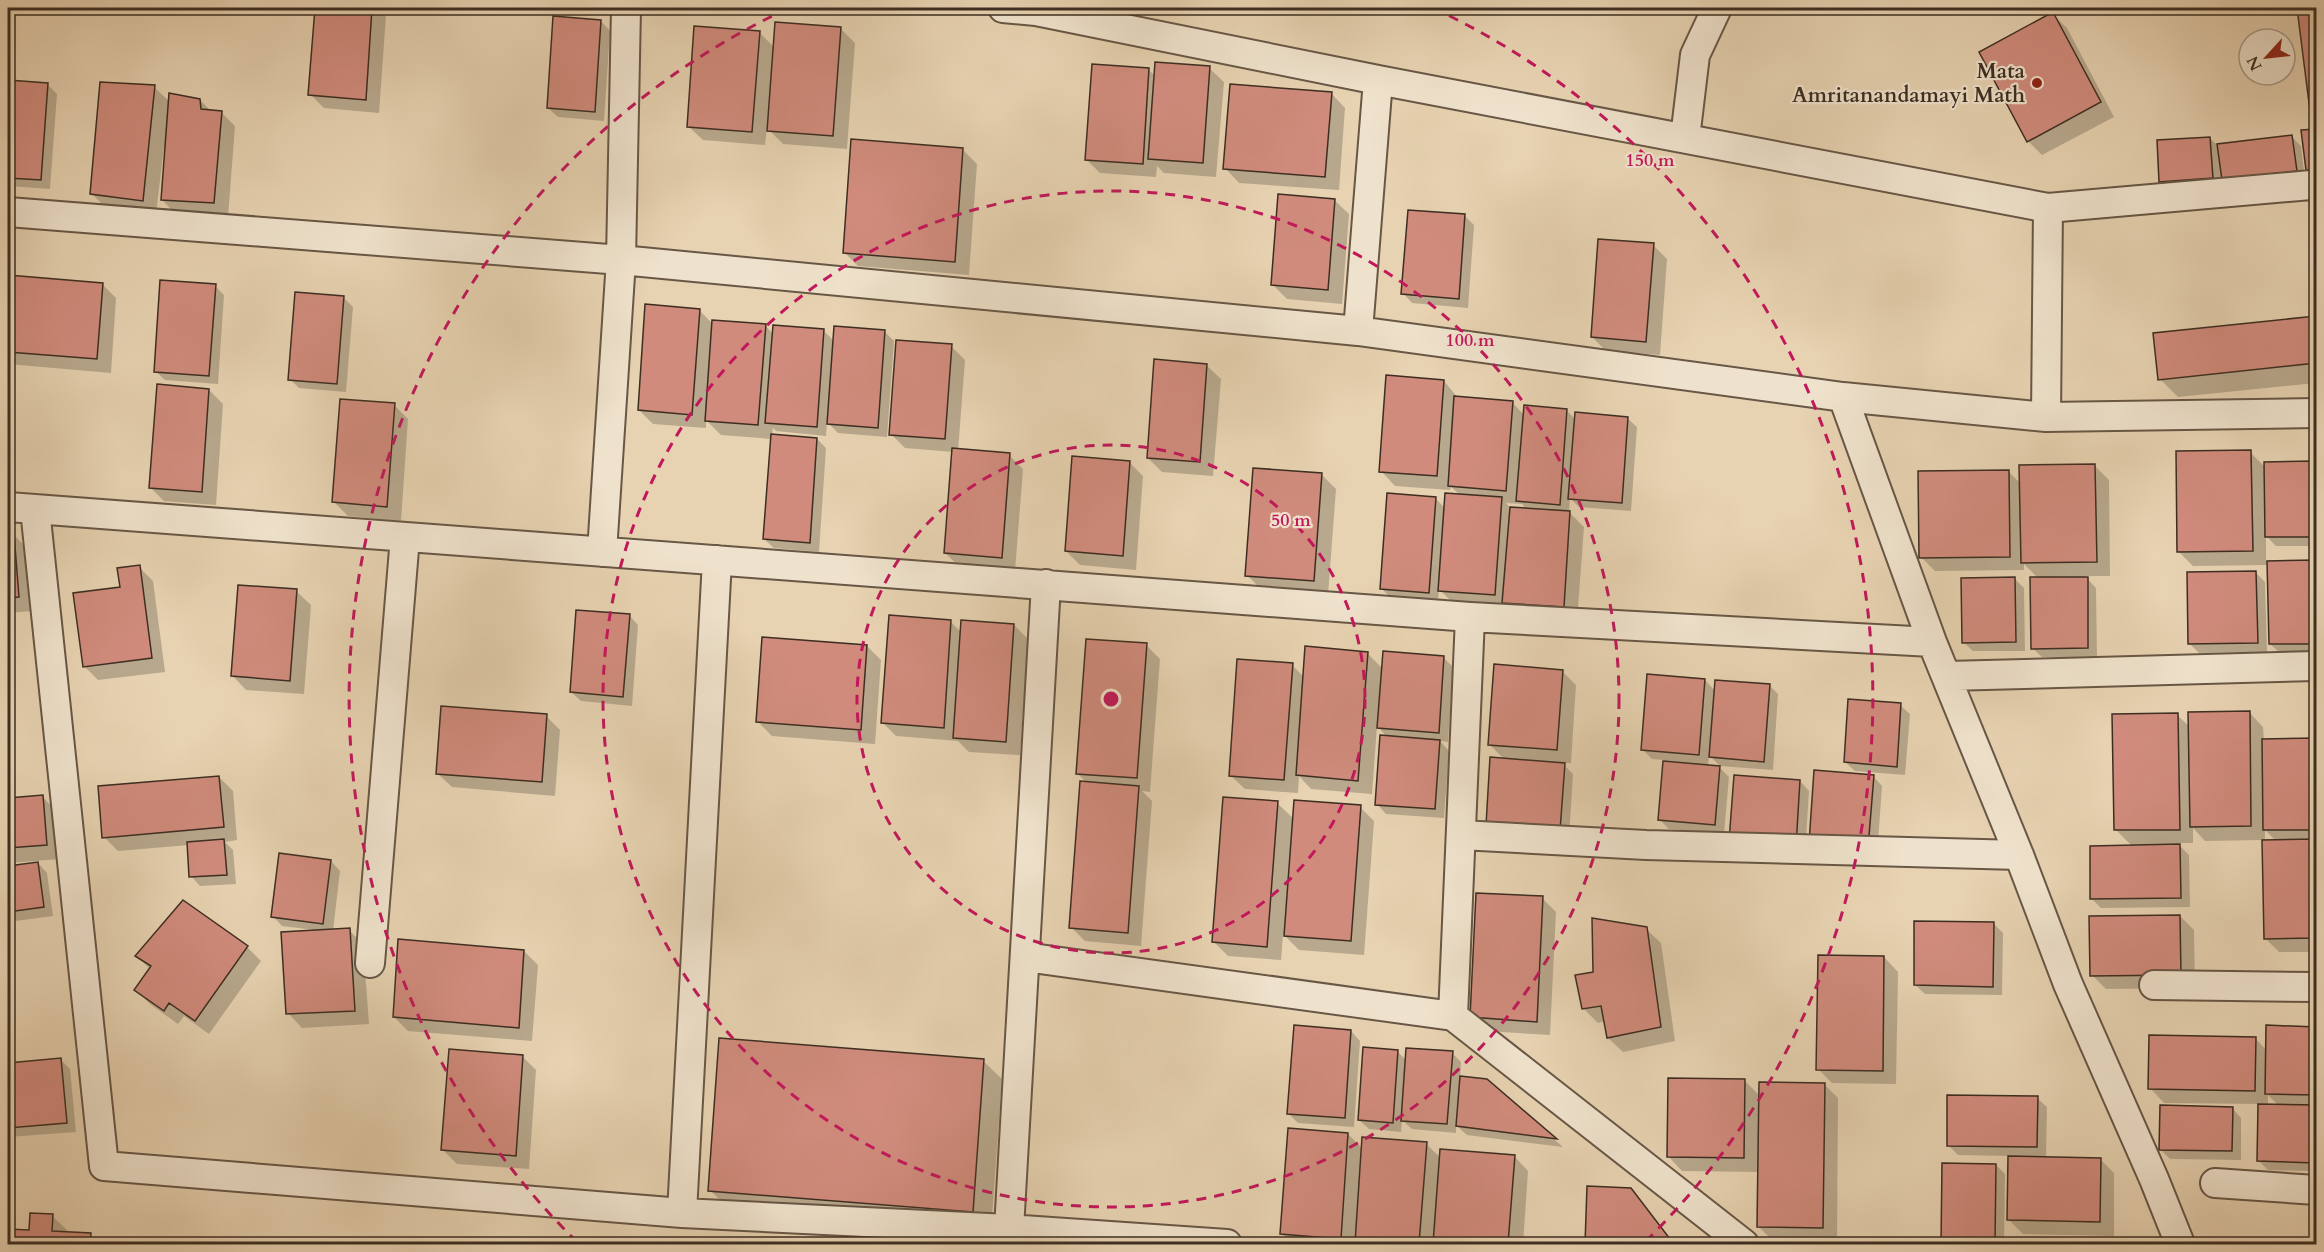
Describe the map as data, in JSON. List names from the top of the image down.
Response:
{
  "places": ["Mata Amritanandamayi Math"],
  "north": "bottom left",
  "rings": ["150 m", "100 m", "50 m"]
}
